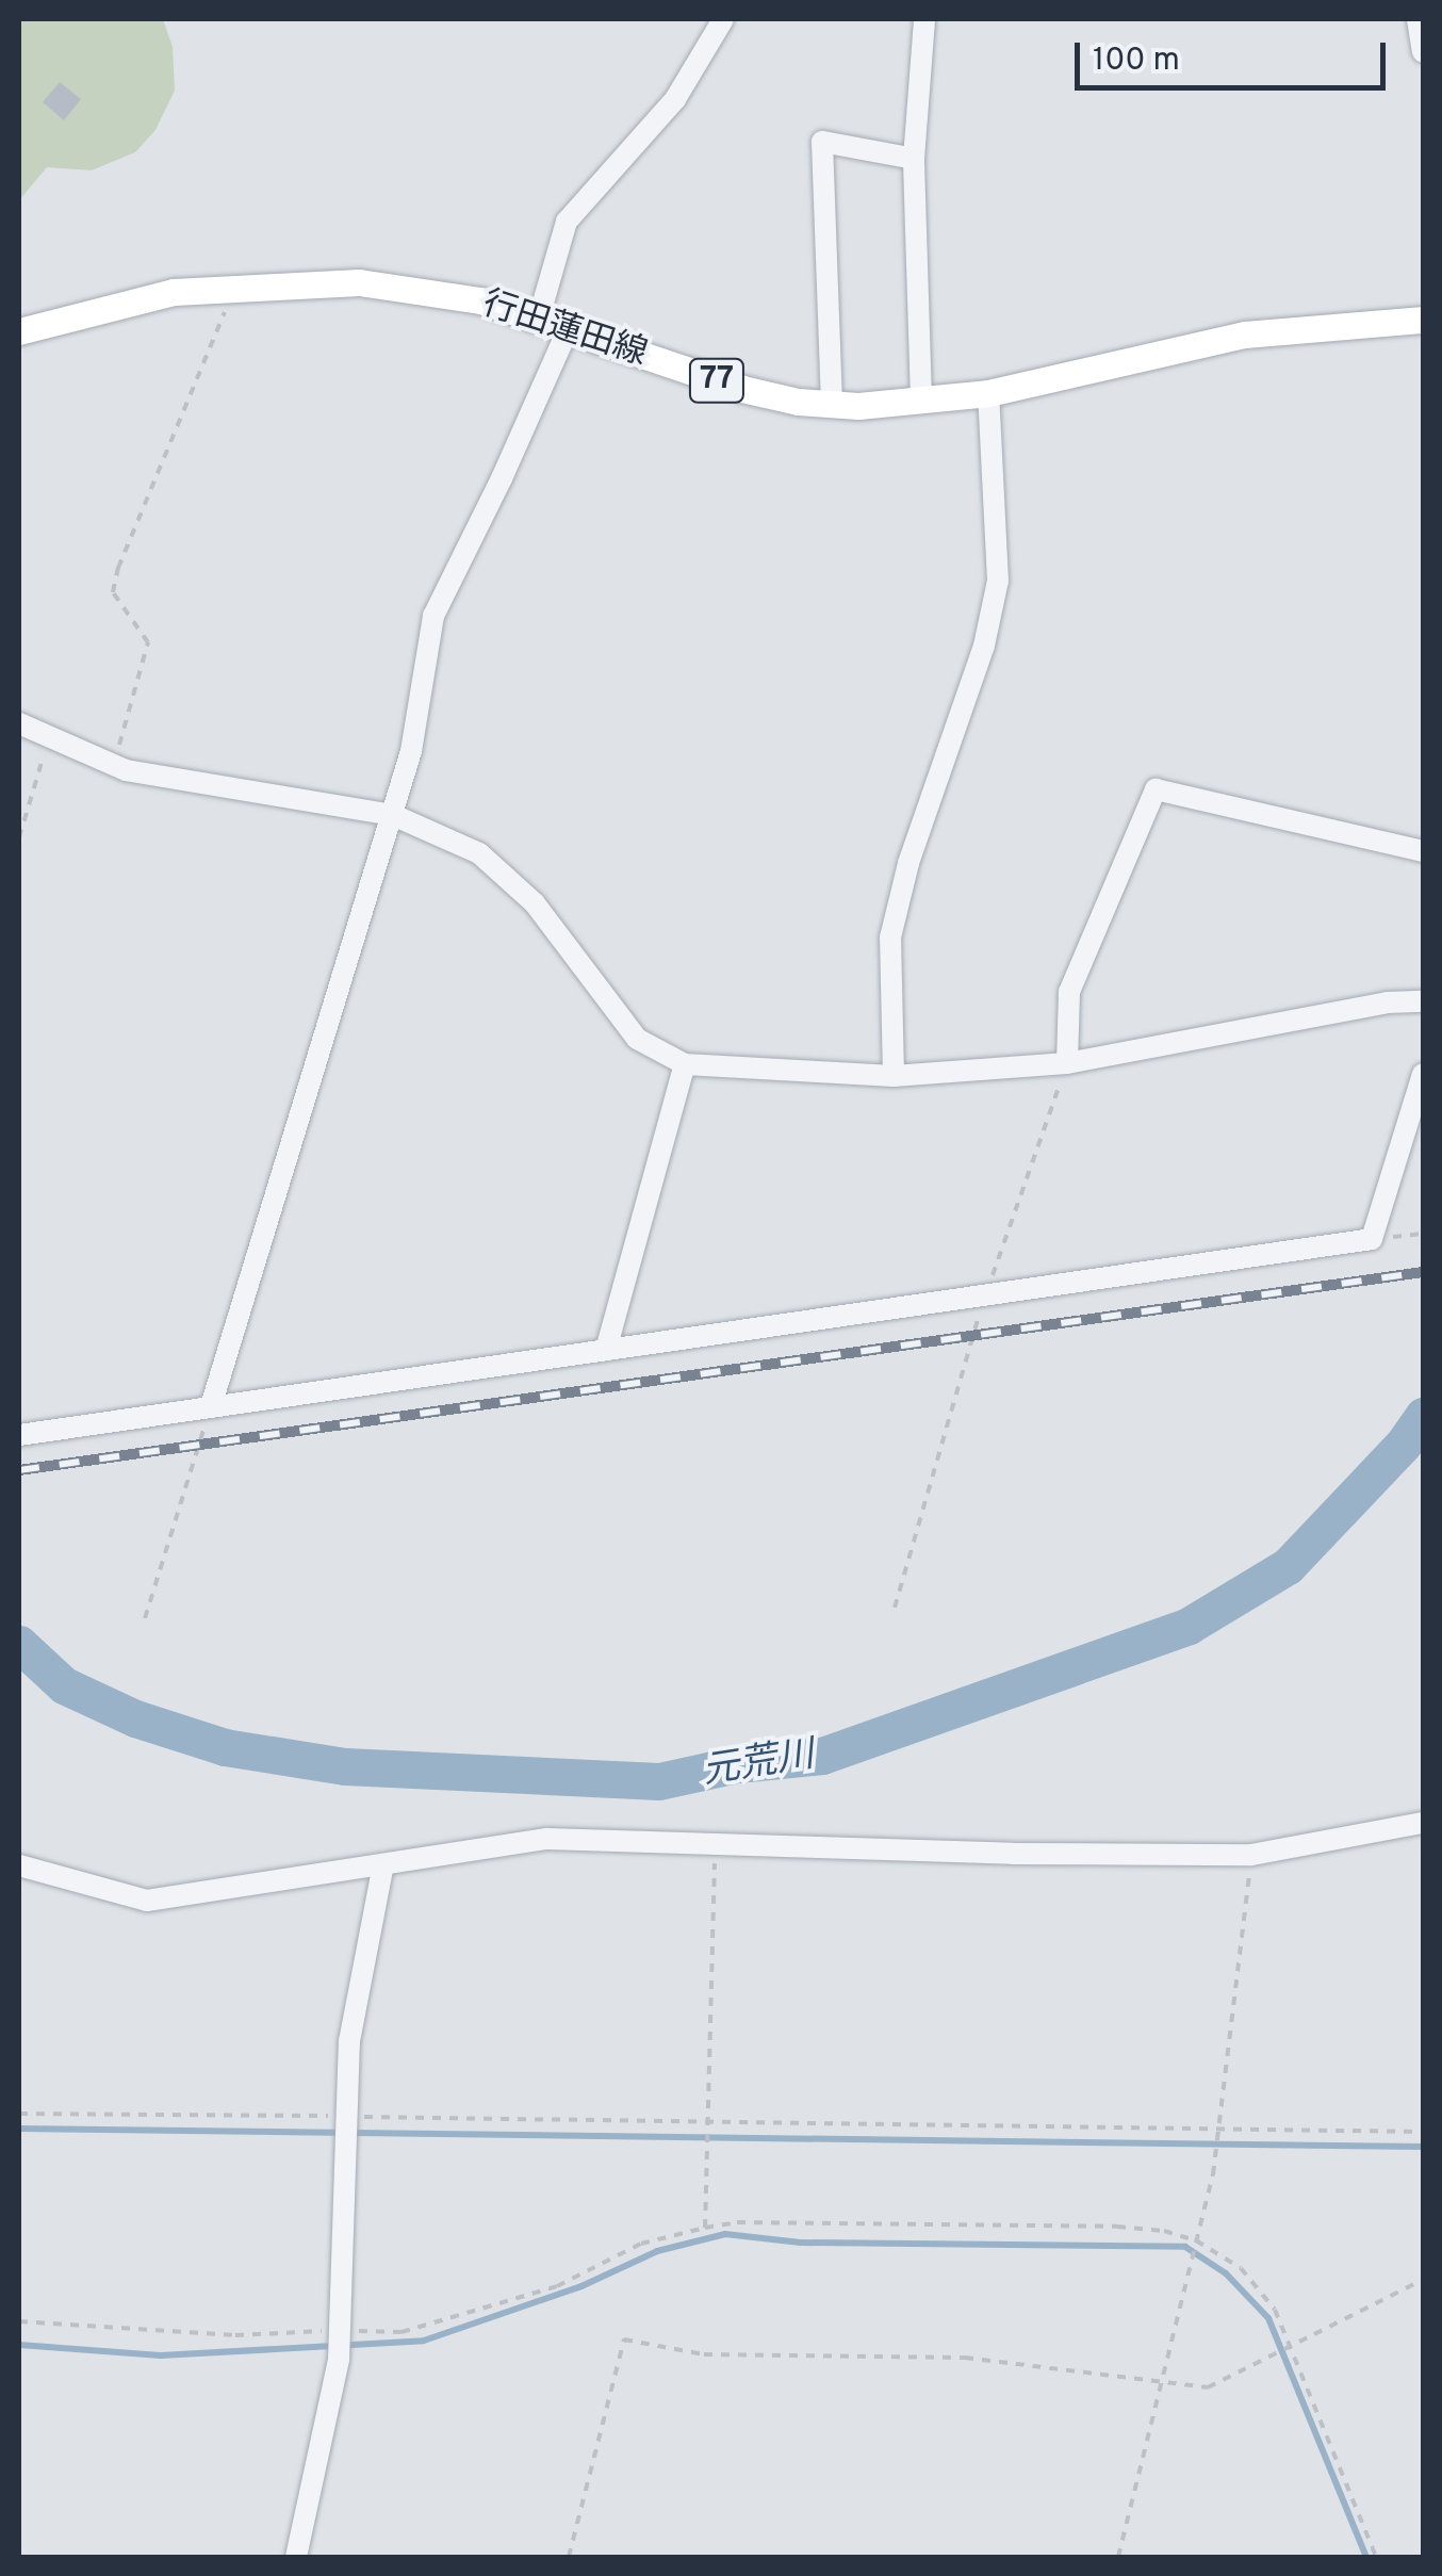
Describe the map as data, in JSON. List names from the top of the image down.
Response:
{
  "streets": {
    "main road": ["行田蓮田線", "77"]
  },
  "water": ["元荒川"],
  "scale_bar": "100 m"
}
